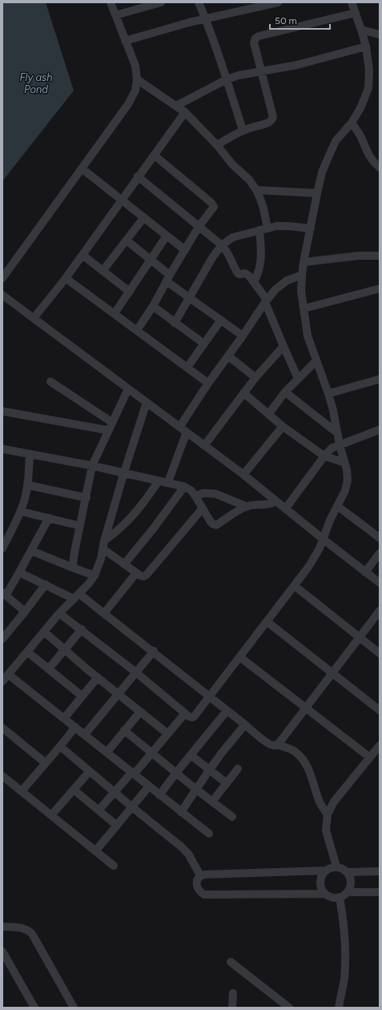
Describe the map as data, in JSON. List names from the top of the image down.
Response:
{
  "water": ["Fly ash Pond"],
  "scale_bar": "50 m"
}
